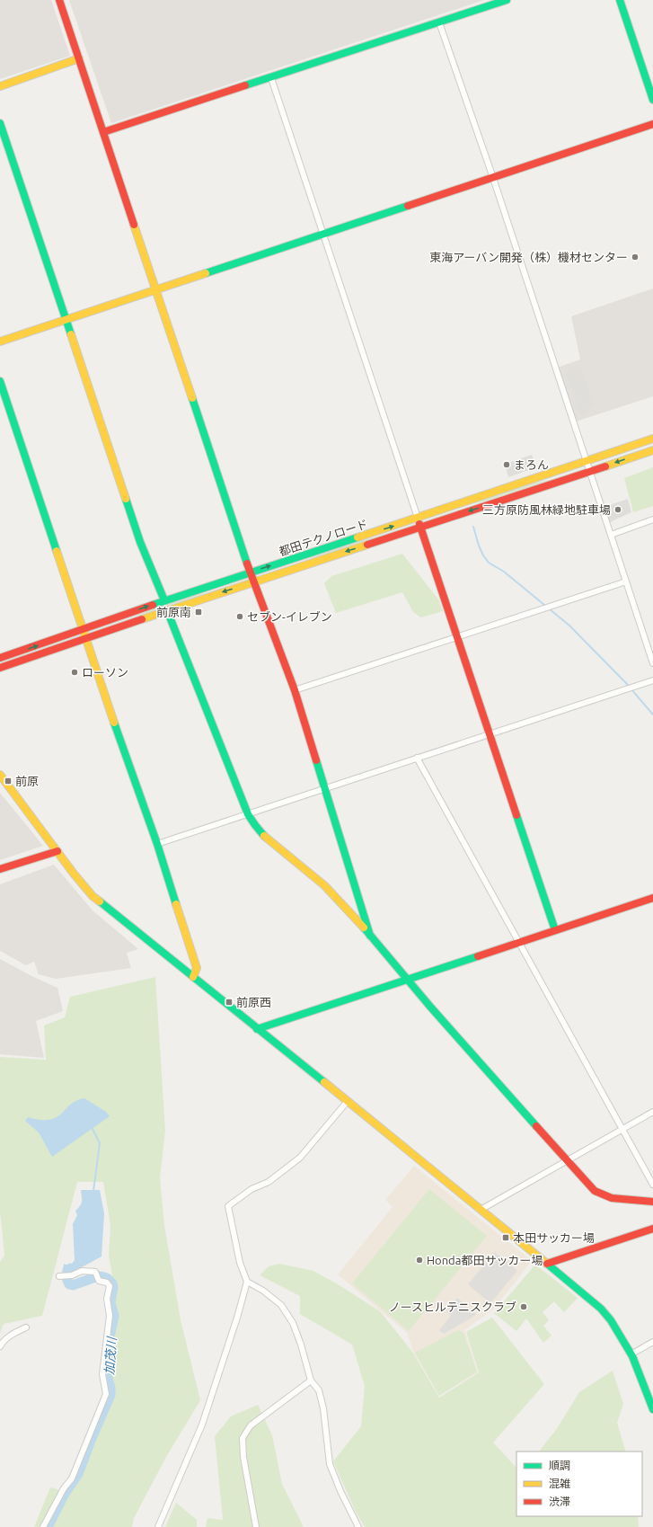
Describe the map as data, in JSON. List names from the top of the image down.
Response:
{
  "streets": {
    "street": ["都田テクノロード"]
  },
  "water": ["加茂川"],
  "places": {
    "other": [
      "東海アーバン開発（株）機材センター",
      "まろん",
      "三方原防風林緑地駐車場",
      "セブン-イレブン",
      "ローソン",
      "Honda都田サッカー場",
      "ノースヒルテニスクラブ"
    ],
    "transit": [
      "前原南",
      "前原",
      "前原西",
      "本田サッカー場"
    ]
  },
  "legend": ["順調", "混雑", "渋滞"]
}
